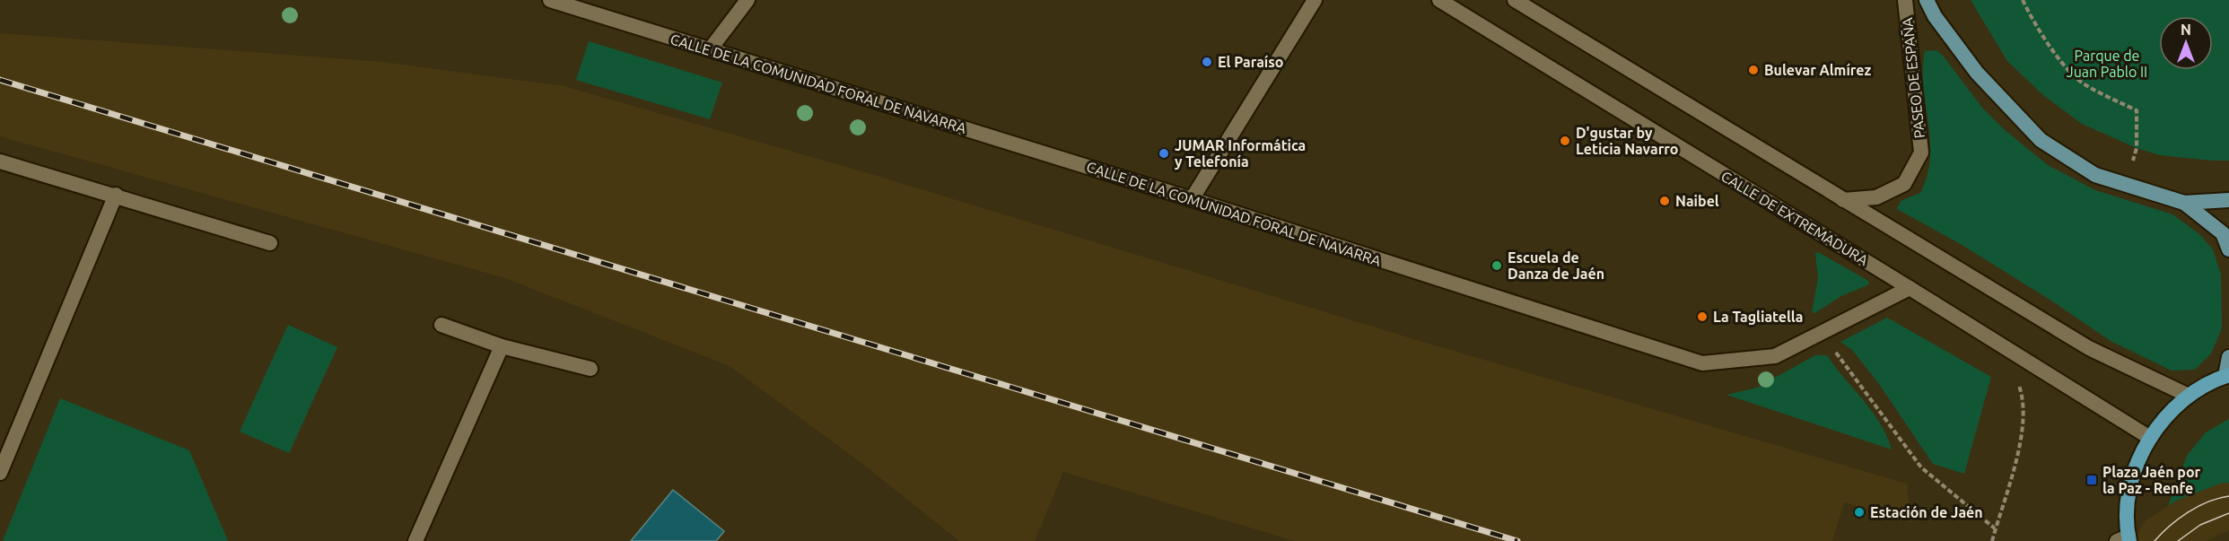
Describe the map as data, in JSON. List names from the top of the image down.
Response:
{
  "streets": {
    "main road": ["PASEO DE ESPAÑA"],
    "street": ["CALLE DE LA COMUNIDAD FORAL DE NAVARRA", "CALLE DE EXTREMADURA"]
  },
  "crossings": [
    ["CALLE DE LA COMUNIDAD FORAL DE NAVARRA", "CALLE DE EXTREMADURA"]
  ],
  "parks": ["Parque de Juan Pablo II"],
  "places": {
    "other": [
      "El Paraíso",
      "Bulevar Almírez",
      "D'gustar by Leticia Navarro",
      "JUMAR Informática y Telefonía",
      "Naibel",
      "Escuela de Danza de Jaén",
      "La Tagliatella",
      "Estación de Jaén"
    ],
    "transit": ["Plaza Jaén por la Paz - Renfe"]
  },
  "north": "top"
}
